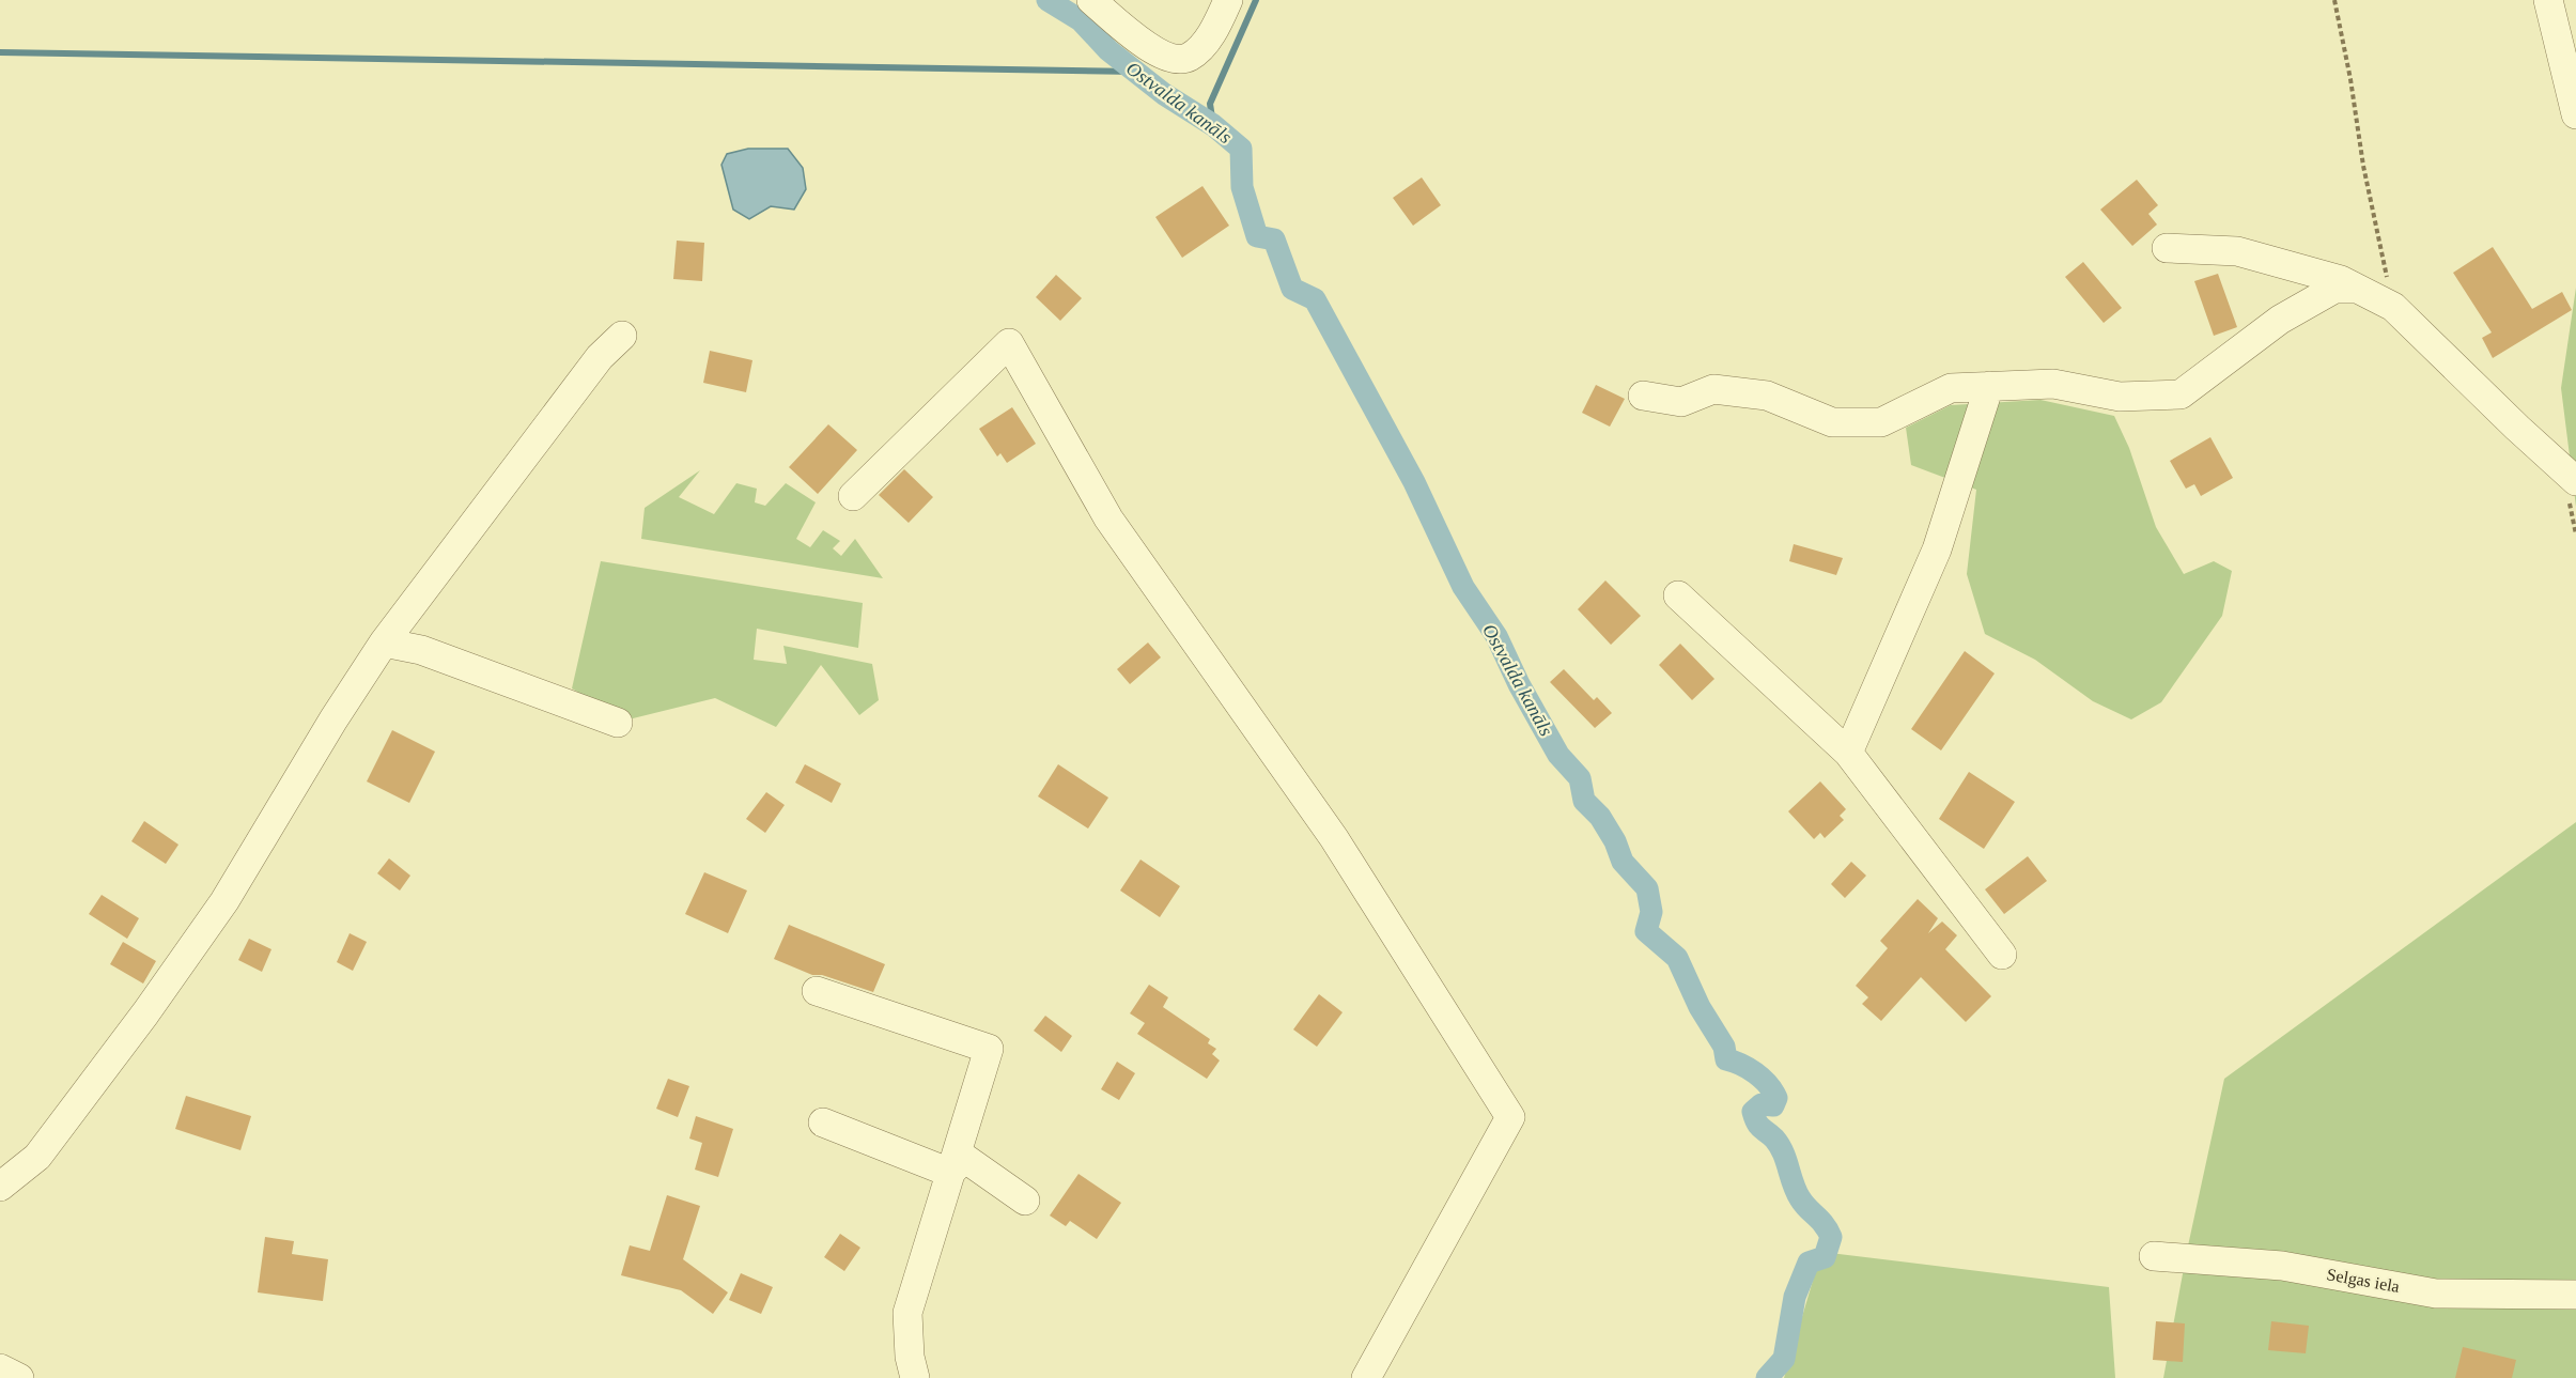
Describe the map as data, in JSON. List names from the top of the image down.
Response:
{
  "streets": {
    "street": ["Selgas iela"]
  },
  "water": ["Ostvalda kanāls"]
}
